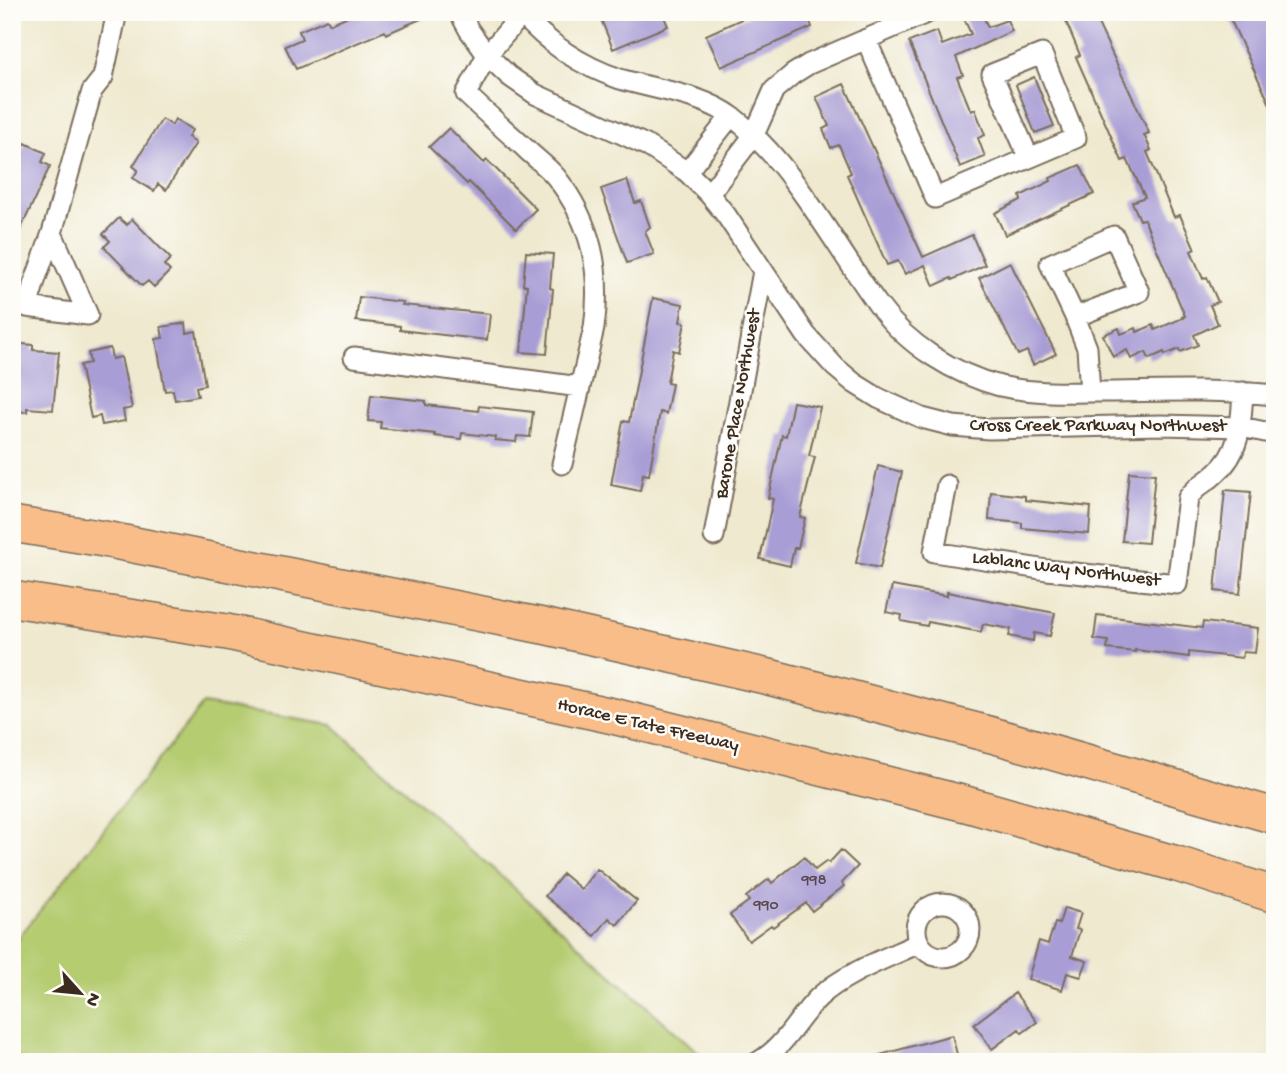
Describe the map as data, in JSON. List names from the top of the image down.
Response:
{
  "streets": {
    "highway": ["Horace E Tate Freeway"],
    "street": ["Barone Place Northwest", "Cross Creek Parkway Northwest", "Lablanc Way Northwest"]
  },
  "crossings": [
    ["Barone Place Northwest", "Cross Creek Parkway Northwest"],
    ["Cross Creek Parkway Northwest", "Lablanc Way Northwest"]
  ],
  "house_numbers": ["998", "990"],
  "north": "bottom right"
}
